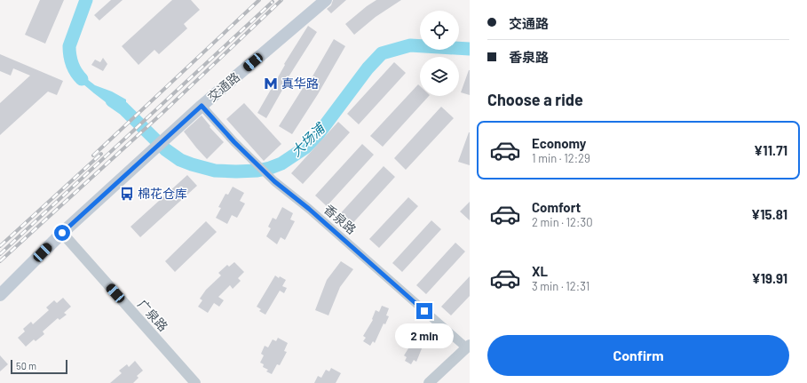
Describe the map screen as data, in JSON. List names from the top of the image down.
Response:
{
  "streets": {
    "main road": ["交通路"],
    "street": ["香泉路", "广泉路"]
  },
  "crossings": [
    ["交通路", "香泉路"],
    ["交通路", "广泉路"]
  ],
  "water": ["大场浦"],
  "places": {
    "metro station": ["真华路"],
    "bus stop": ["棉花仓库"]
  },
  "scale_bar": "50 m",
  "page": {
    "banner": ["交通路", "香泉路"],
    "heading": "Choose a ride",
    "list": [
      {
        "name": "Economy",
        "note": "1 min · 12:29",
        "value": "¥11.71"
      },
      {
        "name": "Comfort",
        "note": "2 min · 12:30",
        "value": "¥15.81"
      },
      {
        "name": "XL",
        "note": "3 min · 12:31",
        "value": "¥19.91"
      }
    ],
    "bubble": "2 min",
    "buttons": "Confirm",
    "scale": "50 m"
  }
}
